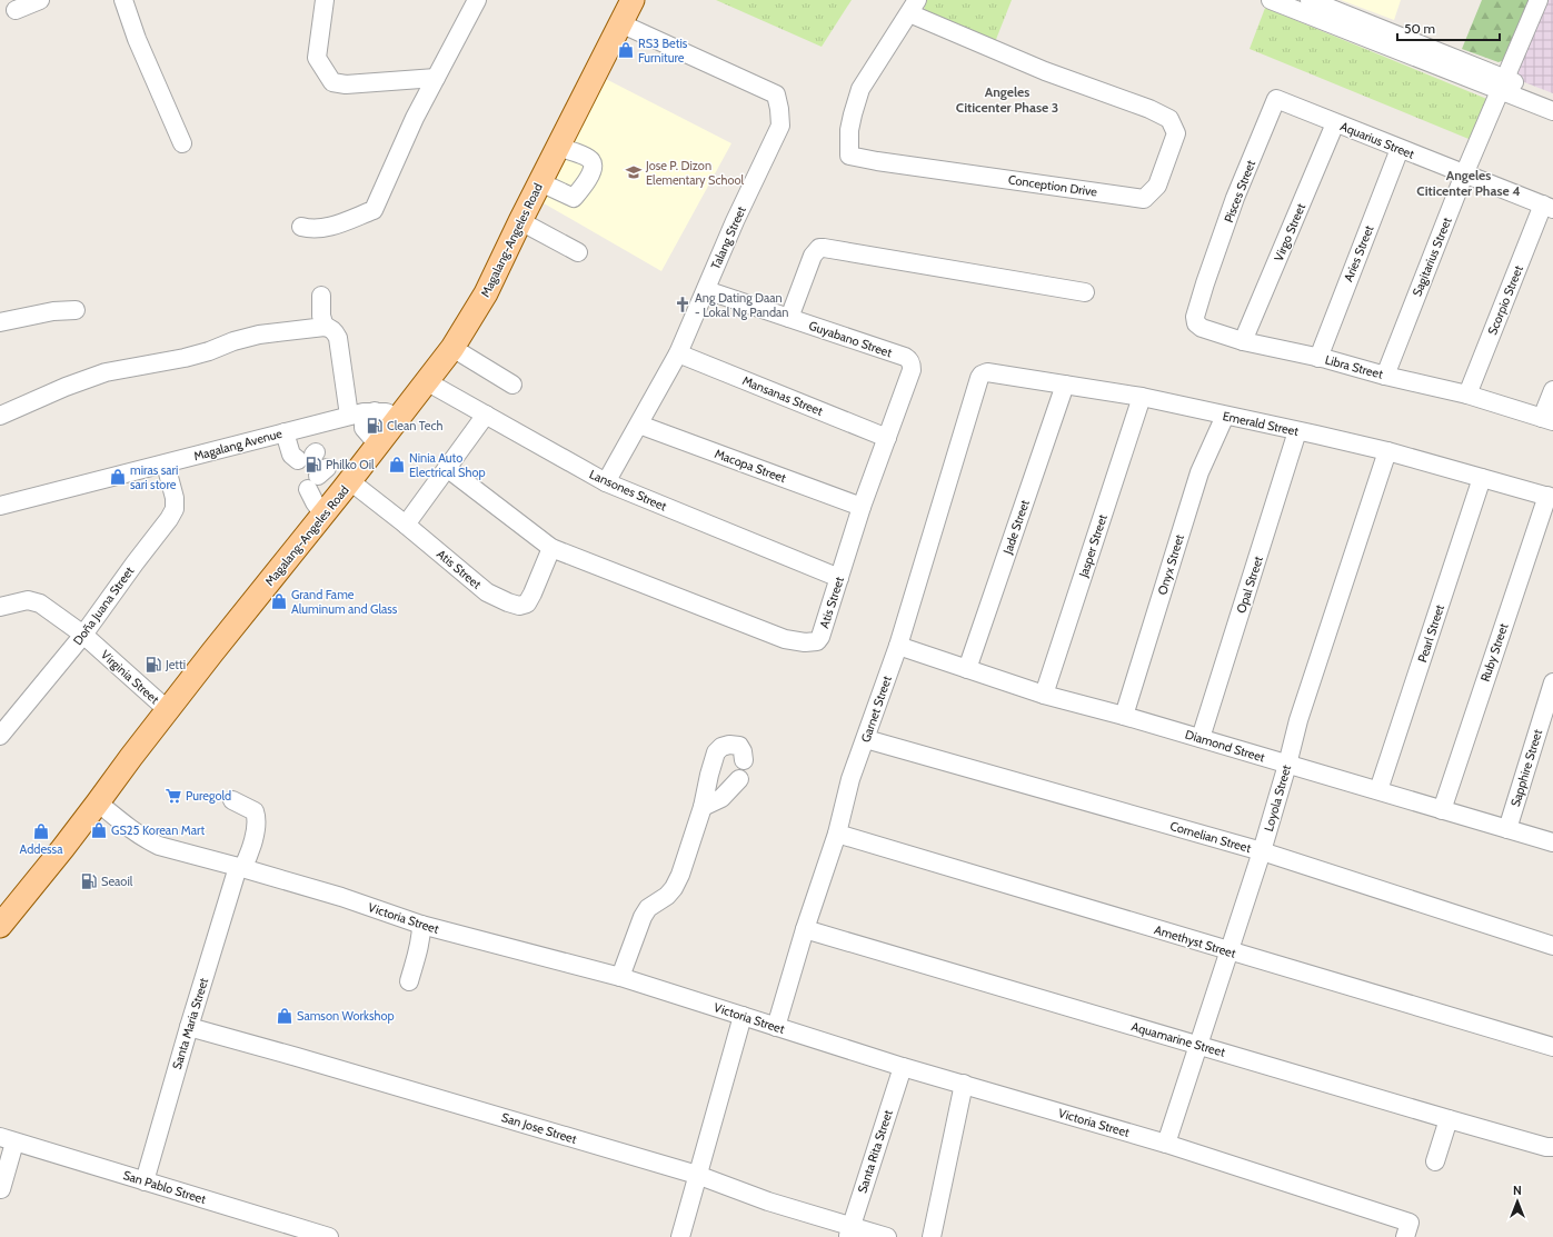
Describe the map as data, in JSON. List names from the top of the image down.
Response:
{
  "streets": {
    "main road": ["Magalang-Angeles Road"],
    "street": [
      "Aquarius Street",
      "Conception Drive",
      "Pisces Street",
      "Virgo Street",
      "Talang Street",
      "Aries Street",
      "Sagitarius Street",
      "Scorpio Street",
      "Guyabano Street",
      "Libra Street",
      "Mansanas Street",
      "Emerald Street",
      "Magalang Avenue",
      "Macopa Street",
      "Lansones Street",
      "Jade Street",
      "Jasper Street",
      "Onyx Street",
      "Atis Street",
      "Opal Street",
      "Doña Juana Street",
      "Pearl Street",
      "Ruby Street",
      "Virginia Street",
      "Garnet Street",
      "Diamond Street",
      "Sapphire Street",
      "Loyola Street",
      "Cornelian Street",
      "Victoria Street",
      "Amethyst Street",
      "Santa Maria Street",
      "Aquamarine Street",
      "San Jose Street",
      "Santa Rita Street",
      "San Pablo Street"
    ]
  },
  "crossings": [
    ["Aquarius Street", "Pisces Street"],
    ["Aquarius Street", "Virgo Street"],
    ["Aquarius Street", "Aries Street"],
    ["Aquarius Street", "Sagitarius Street"],
    ["Aquarius Street", "Scorpio Street"],
    ["Pisces Street", "Libra Street"],
    ["Virgo Street", "Libra Street"],
    ["Talang Street", "Magalang-Angeles Road"],
    ["Talang Street", "Guyabano Street"],
    ["Talang Street", "Mansanas Street"],
    ["Talang Street", "Macopa Street"],
    ["Talang Street", "Lansones Street"],
    ["Magalang-Angeles Road", "Magalang Avenue"],
    ["Magalang-Angeles Road", "Lansones Street"],
    ["Magalang-Angeles Road", "Atis Street"],
    ["Magalang-Angeles Road", "Virginia Street"],
    ["Magalang-Angeles Road", "Victoria Street"],
    ["Aries Street", "Libra Street"],
    ["Sagitarius Street", "Libra Street"],
    ["Scorpio Street", "Libra Street"],
    ["Guyabano Street", "Atis Street"],
    ["Mansanas Street", "Atis Street"],
    ["Emerald Street", "Jade Street"],
    ["Emerald Street", "Jasper Street"],
    ["Emerald Street", "Onyx Street"],
    ["Emerald Street", "Opal Street"],
    ["Emerald Street", "Pearl Street"],
    ["Emerald Street", "Ruby Street"],
    ["Emerald Street", "Garnet Street"],
    ["Emerald Street", "Loyola Street"],
    ["Magalang Avenue", "Doña Juana Street"],
    ["Macopa Street", "Atis Street"],
    ["Lansones Street", "Atis Street"],
    ["Jade Street", "Diamond Street"],
    ["Jasper Street", "Diamond Street"],
    ["Onyx Street", "Diamond Street"],
    ["Opal Street", "Diamond Street"],
    ["Doña Juana Street", "Virginia Street"],
    ["Pearl Street", "Diamond Street"],
    ["Ruby Street", "Diamond Street"],
    ["Garnet Street", "Diamond Street"],
    ["Garnet Street", "Cornelian Street"],
    ["Garnet Street", "Victoria Street"],
    ["Garnet Street", "Amethyst Street"],
    ["Garnet Street", "Aquamarine Street"],
    ["Diamond Street", "Sapphire Street"],
    ["Diamond Street", "Loyola Street"],
    ["Loyola Street", "Cornelian Street"],
    ["Loyola Street", "Victoria Street"],
    ["Loyola Street", "Amethyst Street"],
    ["Loyola Street", "Aquamarine Street"],
    ["Victoria Street", "Santa Maria Street"],
    ["Victoria Street", "Santa Rita Street"],
    ["Santa Maria Street", "San Jose Street"],
    ["Santa Maria Street", "San Pablo Street"],
    ["San Jose Street", "Santa Rita Street"]
  ],
  "districts": ["Angeles Citicenter Phase 3", "Angeles Citicenter Phase 4"],
  "places": {
    "shop": [
      "RS3 Betis Furniture",
      "Ninia Auto Electrical Shop",
      "miras sari sari store",
      "Grand Fame Aluminum and Glass",
      "GS25 Korean Mart",
      "Addessa",
      "Samson Workshop"
    ],
    "school or university": ["Jose P. Dizon Elementary School"],
    "church": ["Ang Dating Daan - Lokal Ng Pandan"],
    "fuel station": [
      "Clean Tech",
      "Philko Oil",
      "Jetti",
      "Seaoil"
    ],
    "supermarket": ["Puregold"]
  },
  "scale_bar": "50 m",
  "north": "top"
}
